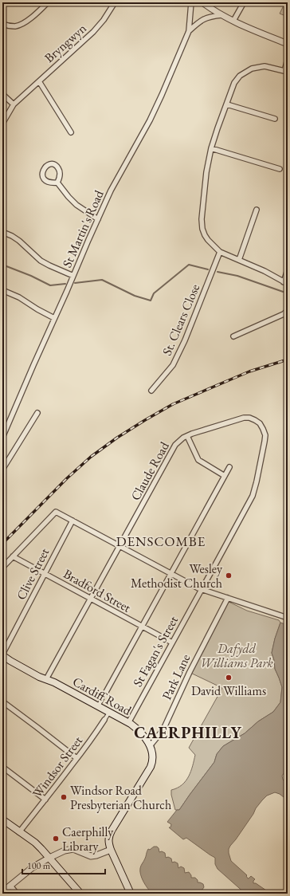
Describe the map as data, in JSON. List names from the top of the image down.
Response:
{
  "streets": {
    "main road": ["Cardiff Road"],
    "street": [
      "Bryngwyn",
      "St Martin's Road",
      "St. Clears Close",
      "Claude Road",
      "Clive Street",
      "Bradford Street",
      "St Fagan's Street",
      "Park Lane",
      "Windsor Street"
    ]
  },
  "crossings": [
    ["Claude Road", "Bradford Street"],
    ["Claude Road", "St Fagan's Street"],
    ["Claude Road", "Cardiff Road"],
    ["Clive Street", "Bradford Street"],
    ["Clive Street", "Cardiff Road"],
    ["Bradford Street", "St Fagan's Street"],
    ["St Fagan's Street", "Cardiff Road"],
    ["Park Lane", "Cardiff Road"],
    ["Cardiff Road", "Windsor Street"]
  ],
  "districts": ["DENSCOMBE", "CAERPHILLY"],
  "parks": ["Dafydd Williams Park"],
  "places": [
    "Wesley Methodist Church",
    "David Williams",
    "Windsor Road Presbyterian Church",
    "Caerphilly Library"
  ],
  "scale_bar": "100 m"
}
